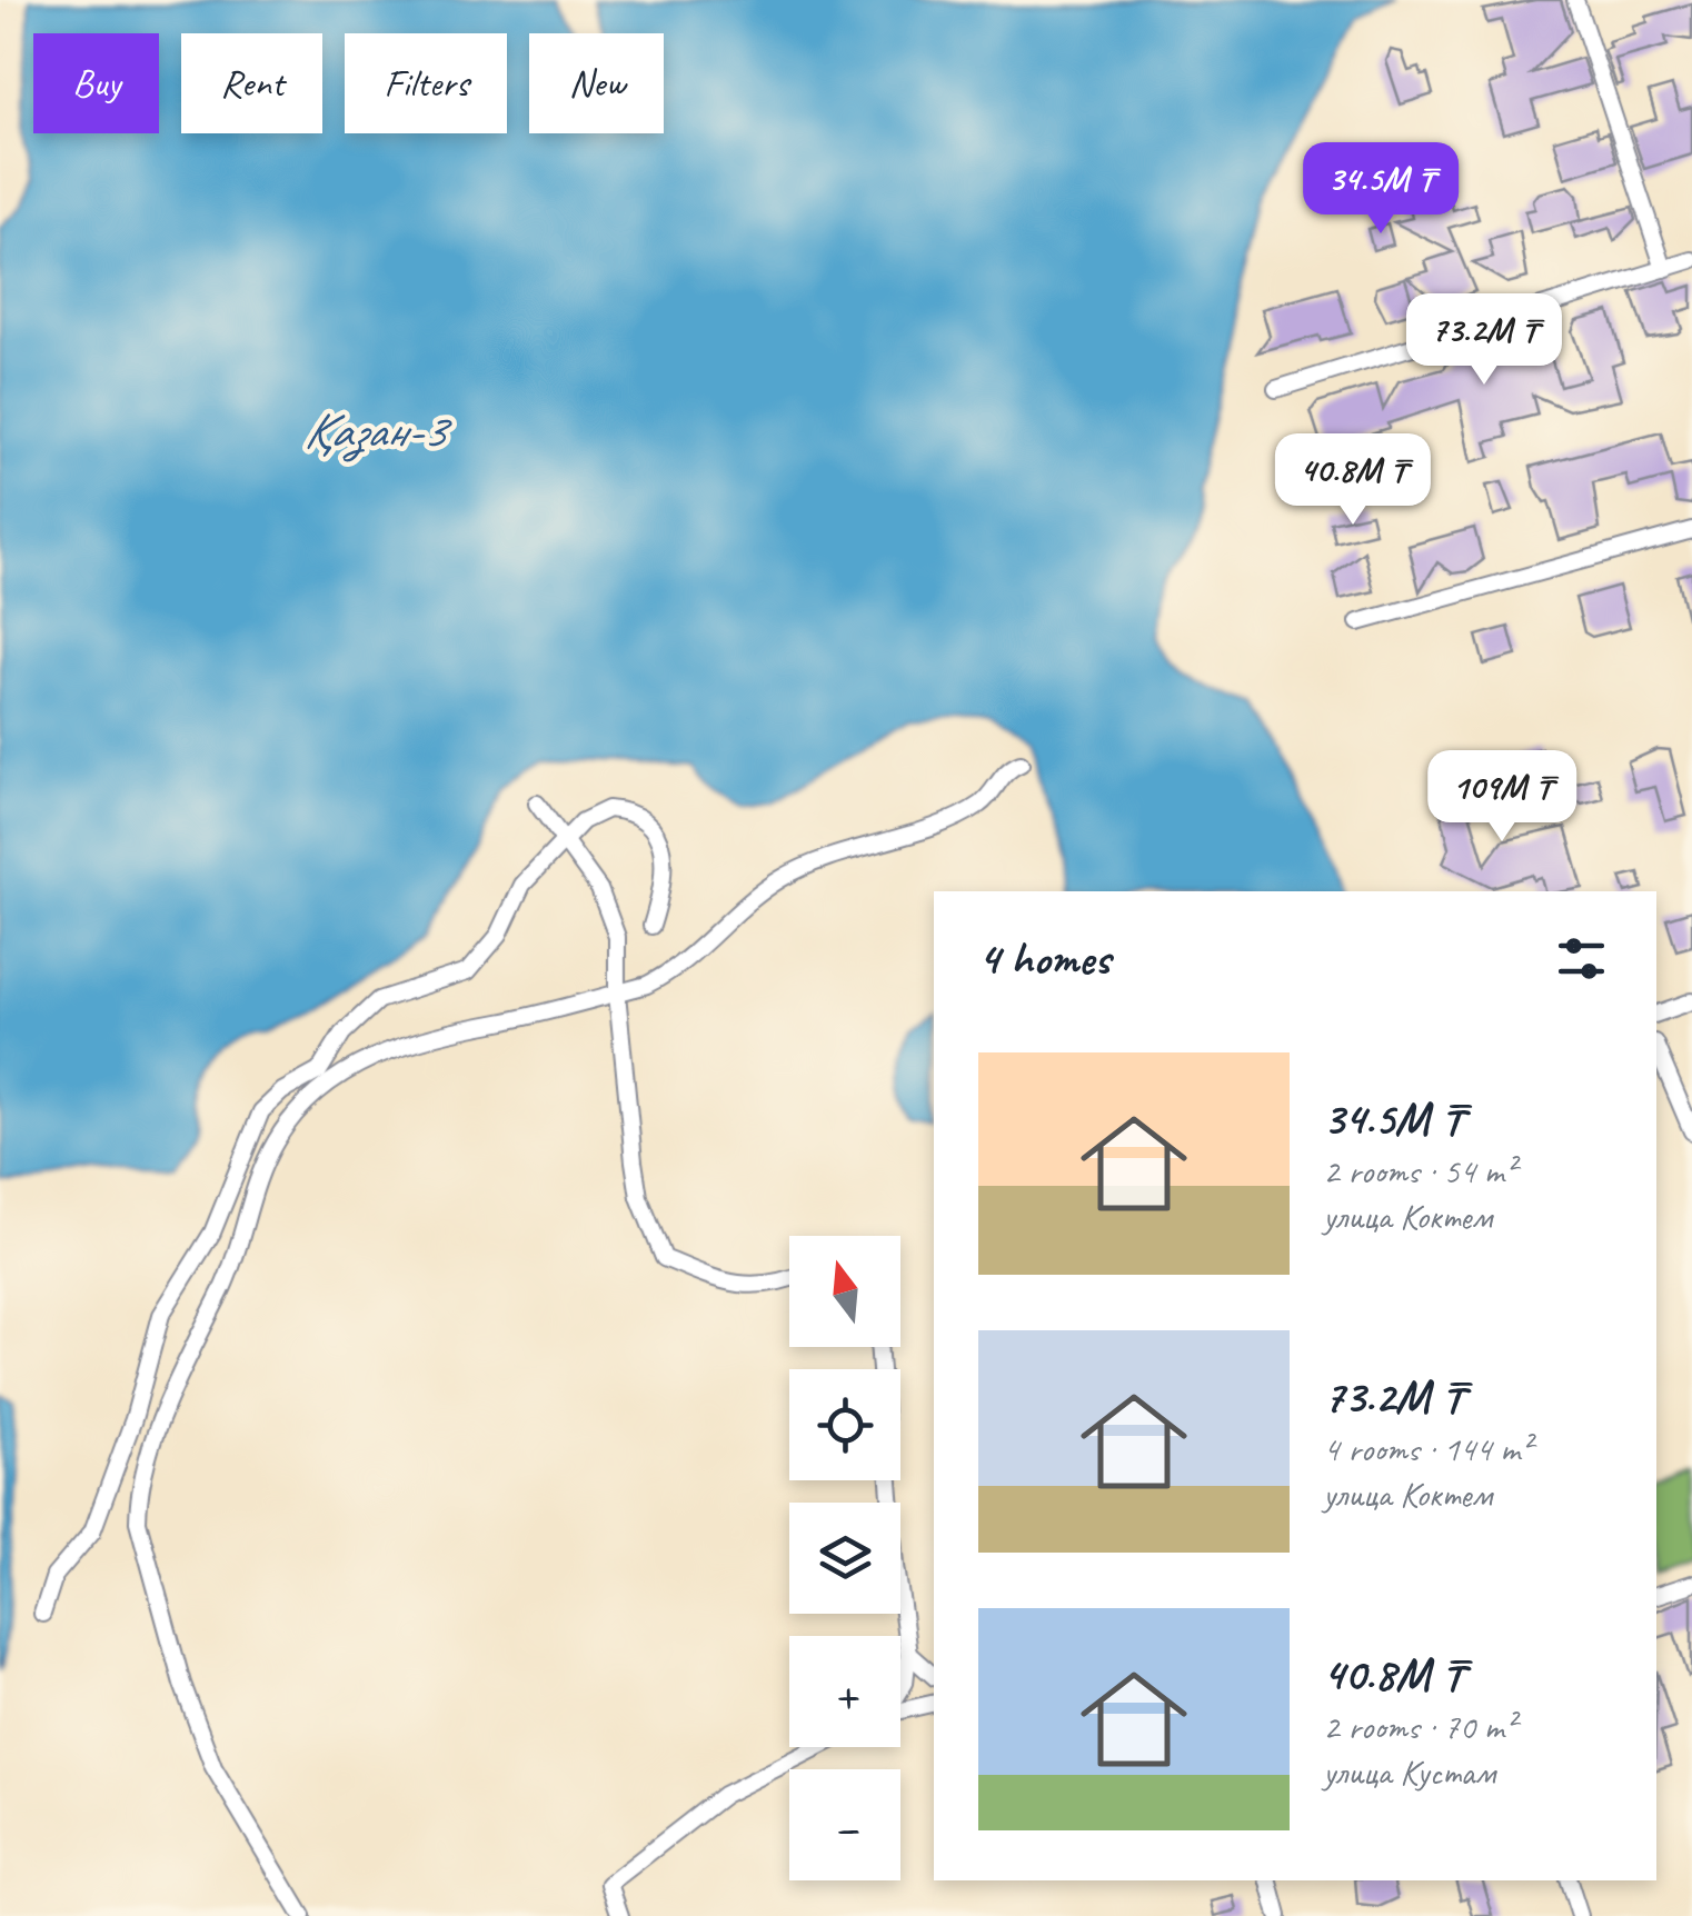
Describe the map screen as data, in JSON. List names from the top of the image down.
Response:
{
  "water": ["Қазан-3"],
  "north": "top",
  "page": {
    "chip": [
      "Buy",
      "Rent",
      "Filters",
      "New"
    ],
    "price": [
      "34.5M ₸",
      "73.2M ₸",
      "40.8M ₸",
      "109M ₸"
    ],
    "heading": "4 homes",
    "list": [
      {
        "name": "34.5M ₸",
        "note": "2 rooms · 54 m² · улица Коктем"
      },
      {
        "name": "73.2M ₸",
        "note": "4 rooms · 144 m² · улица Коктем"
      },
      {
        "name": "40.8M ₸",
        "note": "2 rooms · 70 m² · улица Кустам"
      }
    ],
    "map_buttons": ["+", "−"]
  }
}
